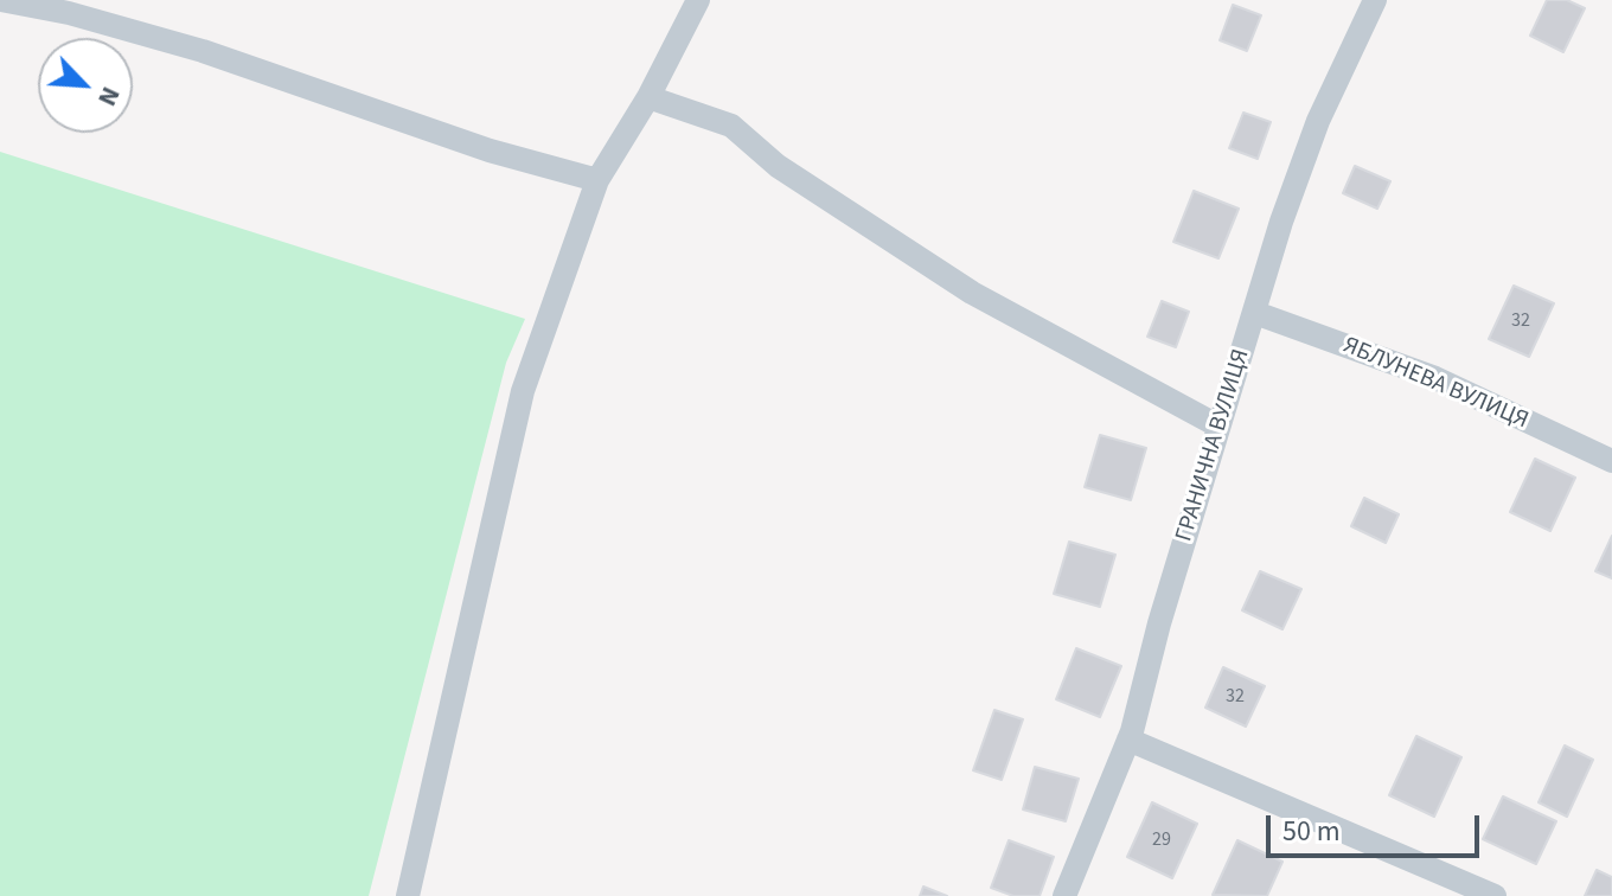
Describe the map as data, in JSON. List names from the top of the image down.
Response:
{
  "streets": {
    "street": ["ЯБЛУНЕВА ВУЛИЦЯ", "ГРАНИЧНА ВУЛИЦЯ"]
  },
  "crossings": [
    ["ЯБЛУНЕВА ВУЛИЦЯ", "ГРАНИЧНА ВУЛИЦЯ"]
  ],
  "house_numbers": ["32", "32", "29"],
  "scale_bar": "50 m",
  "north": "bottom right"
}
